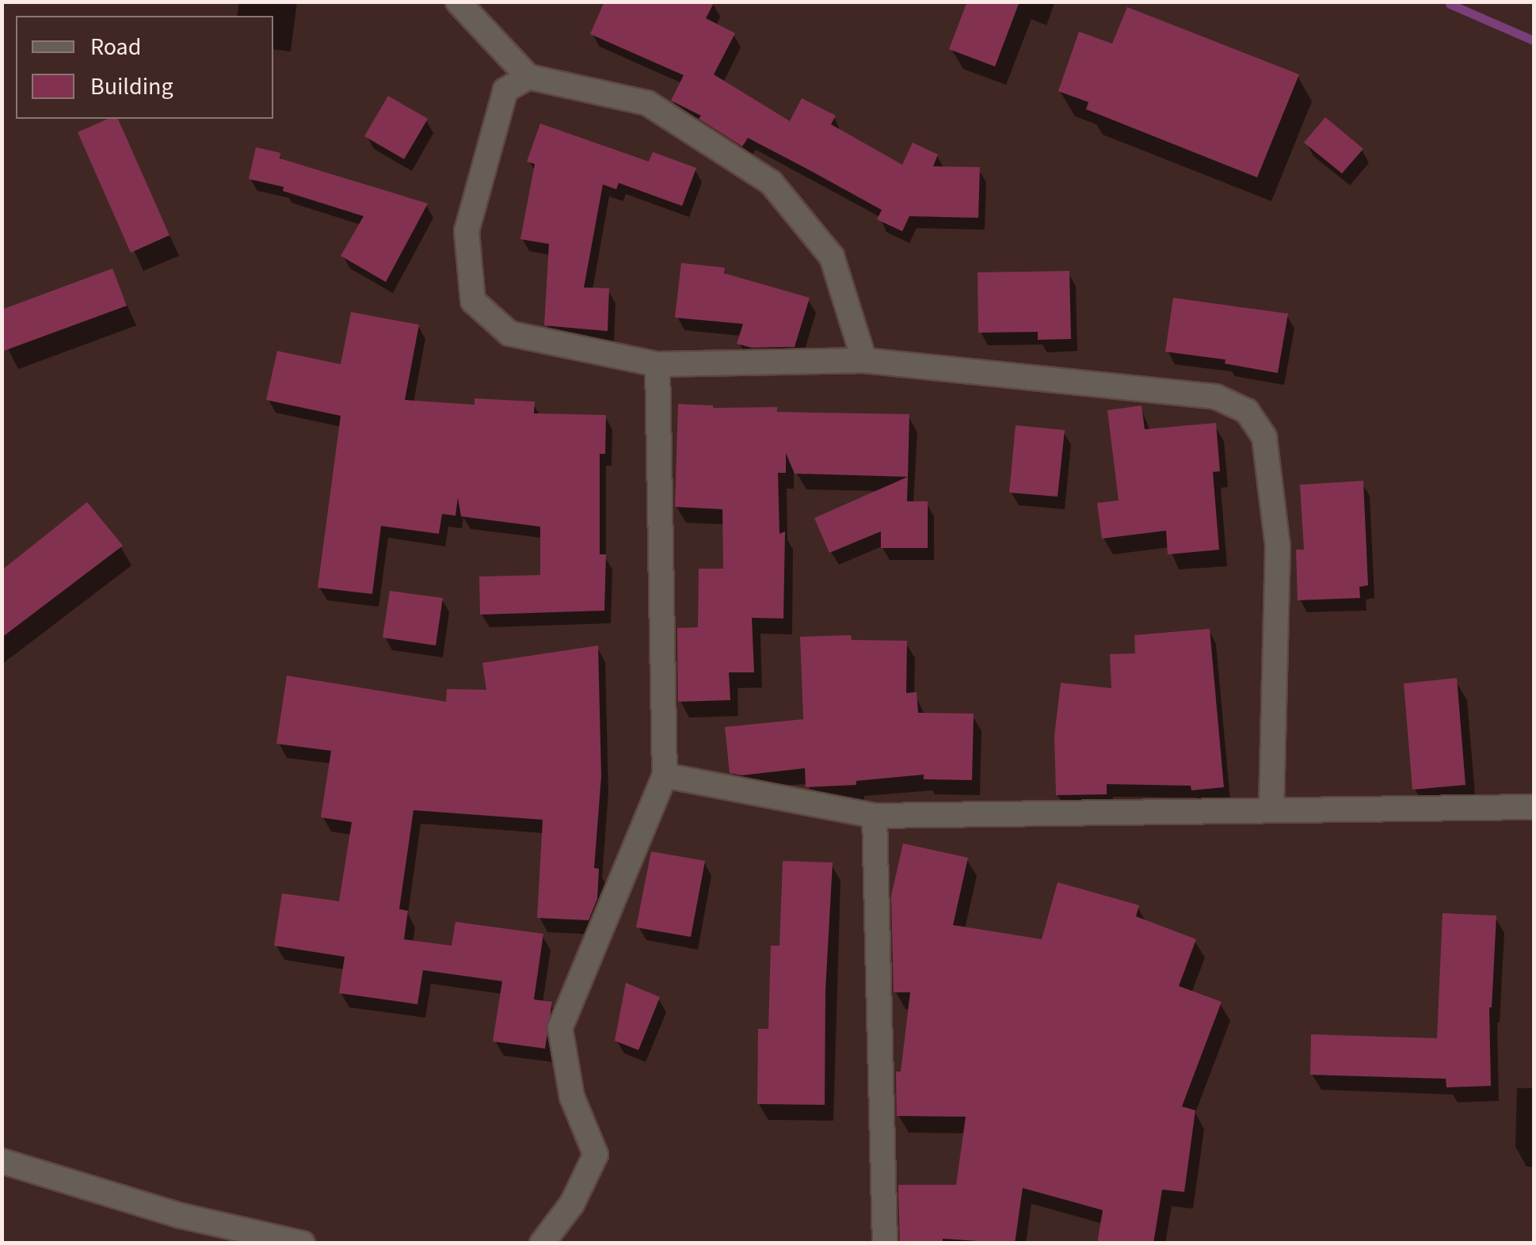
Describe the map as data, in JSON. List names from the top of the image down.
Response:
{
  "legend": ["Road", "Building"]
}
